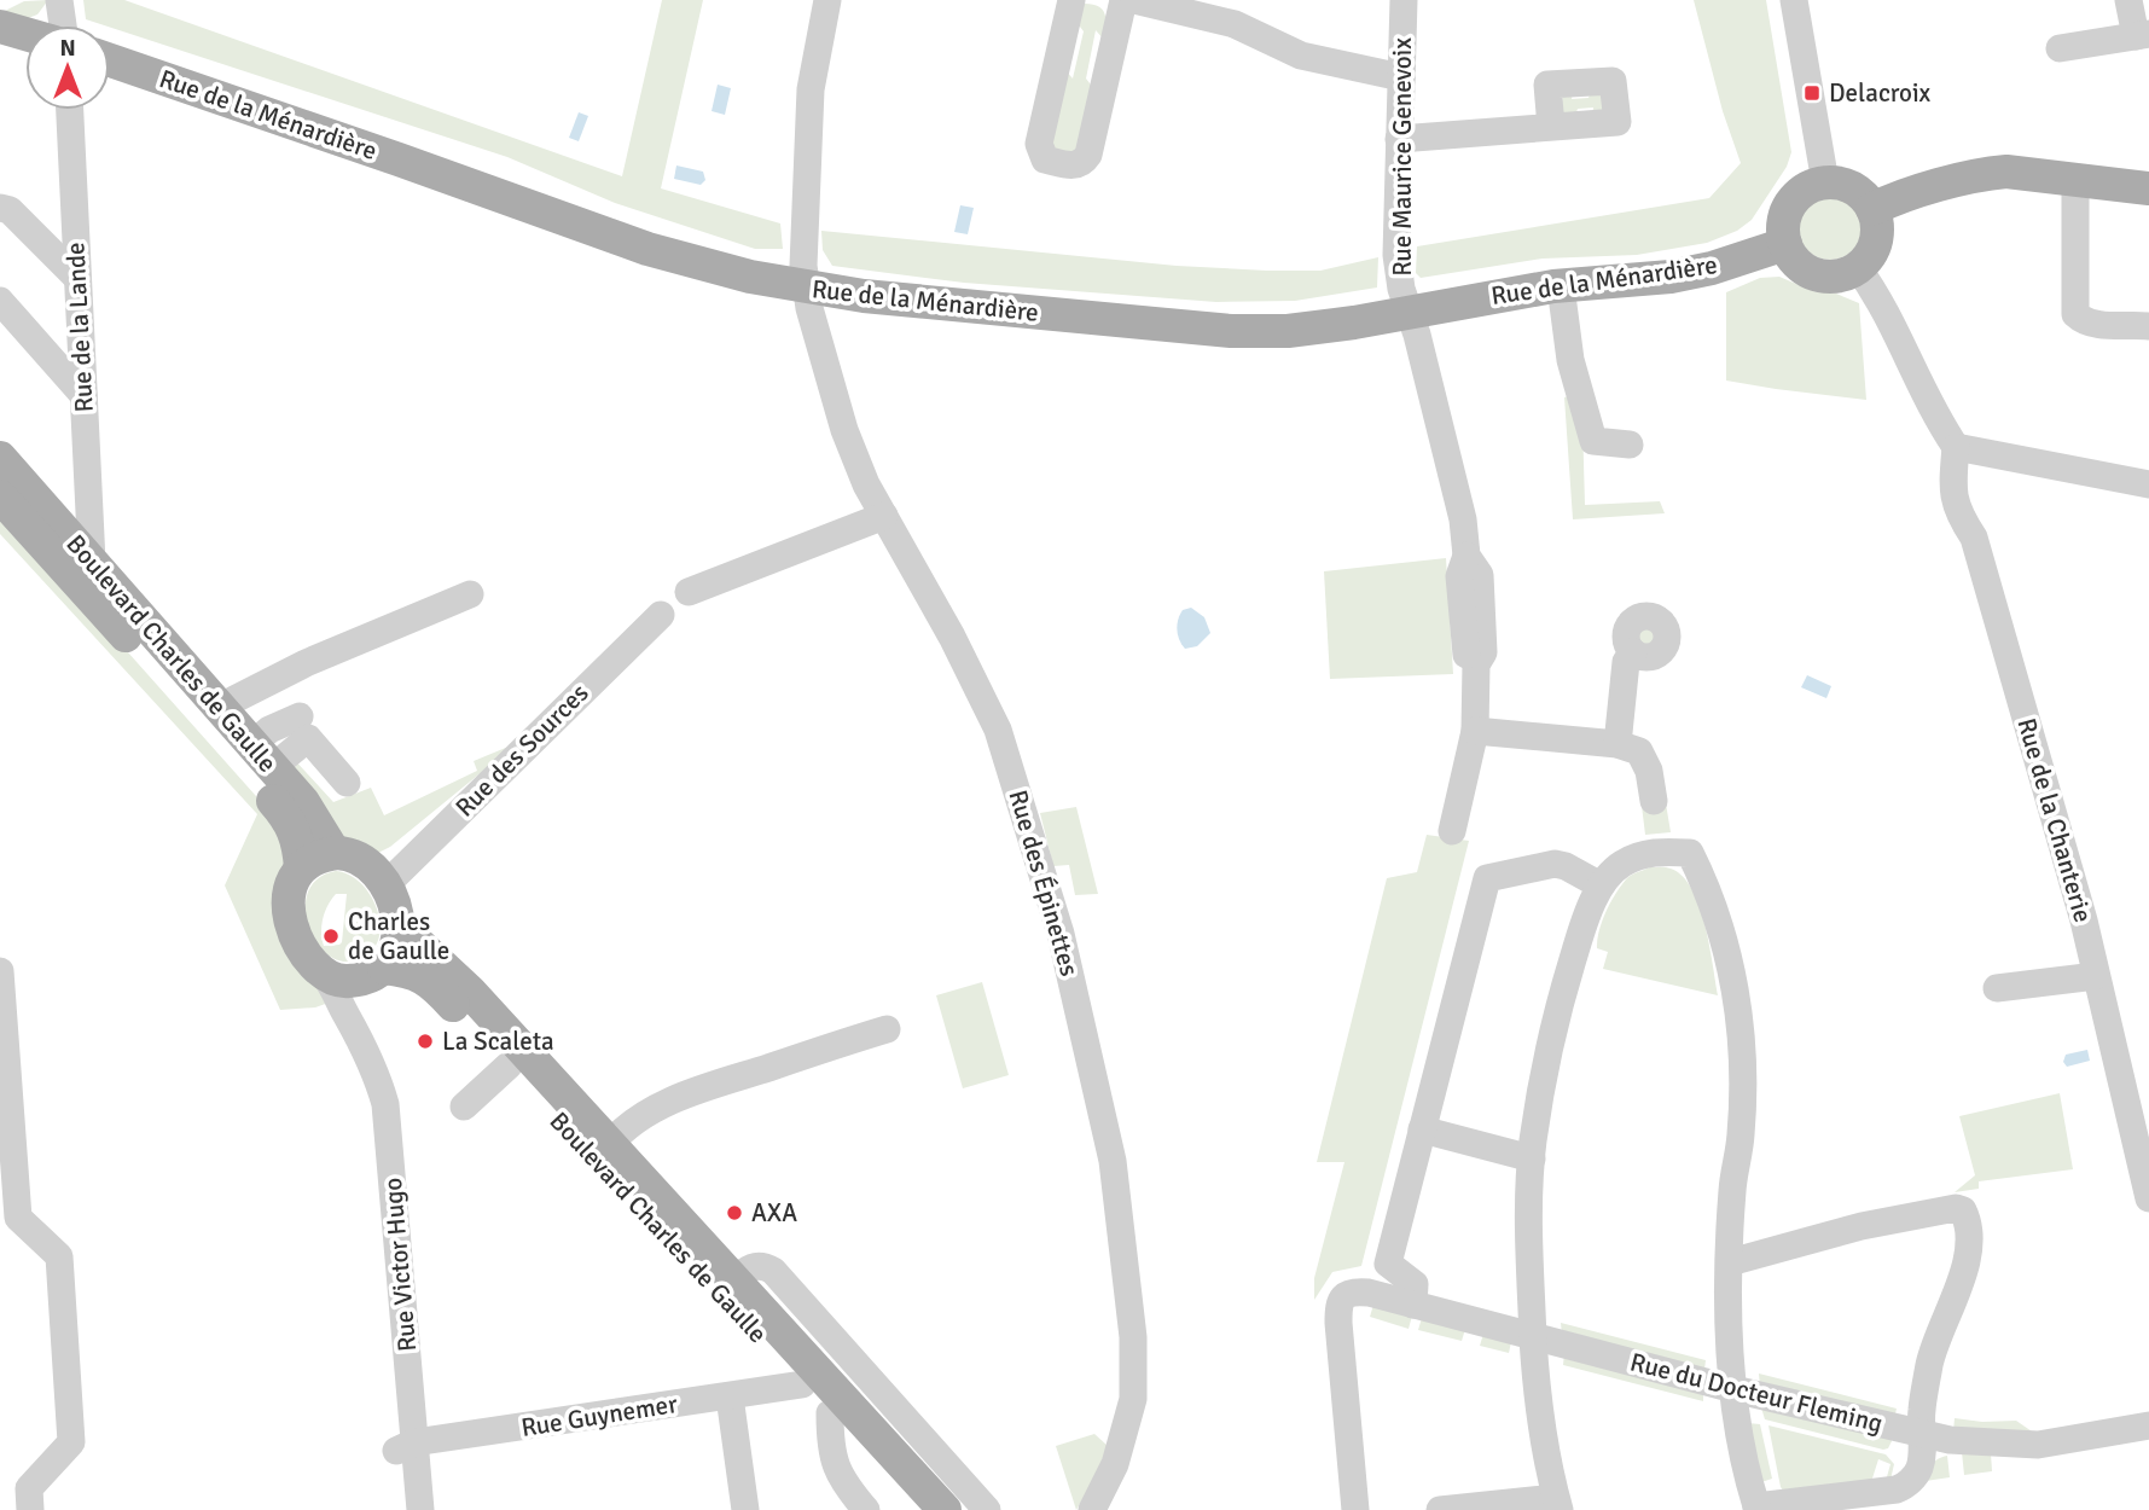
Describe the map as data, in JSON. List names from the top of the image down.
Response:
{
  "streets": {
    "main road": ["Rue de la Ménardière", "Boulevard Charles de Gaulle"],
    "street": [
      "Rue Maurice Genevoix",
      "Rue de la Lande",
      "Rue des Sources",
      "Rue de la Chanterie",
      "Rue des Épinettes",
      "Rue Victor Hugo",
      "Rue du Docteur Fleming",
      "Rue Guynemer"
    ]
  },
  "crossings": [
    ["Rue de la Ménardière", "Rue Maurice Genevoix"],
    ["Rue de la Ménardière", "Rue des Épinettes"],
    ["Rue de la Lande", "Boulevard Charles de Gaulle"],
    ["Boulevard Charles de Gaulle", "Rue des Sources"],
    ["Boulevard Charles de Gaulle", "Rue Victor Hugo"],
    ["Boulevard Charles de Gaulle", "Rue Guynemer"],
    ["Rue des Sources", "Rue Victor Hugo"],
    ["Rue Victor Hugo", "Rue Guynemer"]
  ],
  "places": {
    "transit": ["Delacroix"],
    "other": ["Charles de Gaulle", "La Scaleta", "AXA"]
  },
  "north": "top"
}
